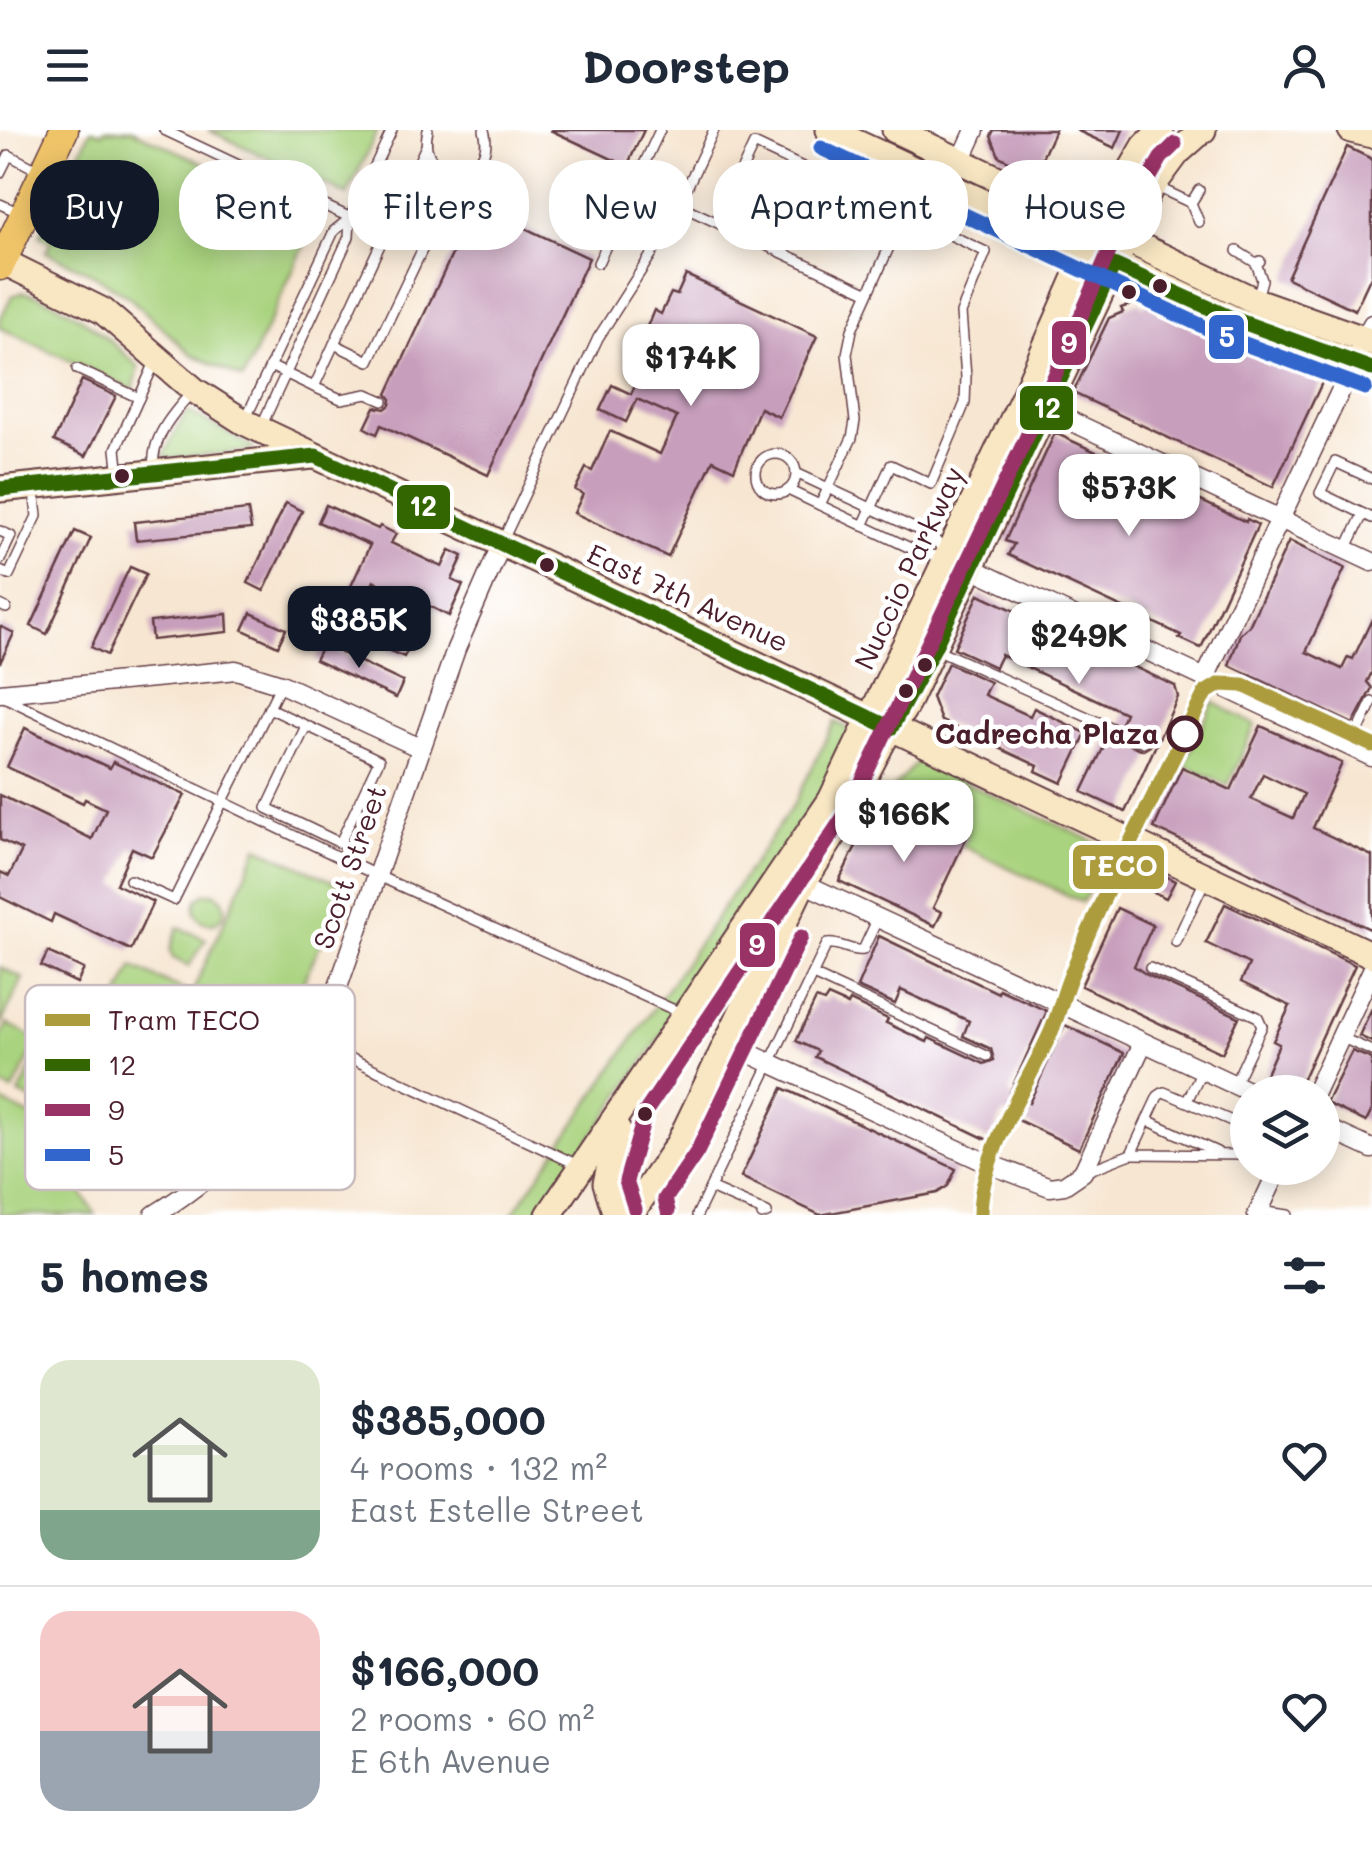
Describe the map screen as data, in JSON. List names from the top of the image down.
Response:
{
  "streets": {
    "street": ["Nuccio Parkway", "East 7th Avenue", "Scott Street"]
  },
  "crossings": [
    ["Nuccio Parkway", "East 7th Avenue"],
    ["East 7th Avenue", "Scott Street"]
  ],
  "places": ["Cadrecha Plaza"],
  "lines": [
    "transit line 9",
    "transit line 5",
    "transit line 12",
    "tram line TECO"
  ],
  "legend": [
    "Tram TECO",
    "12",
    "9",
    "5"
  ],
  "page": {
    "header": "Doorstep",
    "chip": [
      "Buy",
      "Rent",
      "Filters",
      "New",
      "Apartment",
      "House"
    ],
    "price": [
      "$174K",
      "$573K",
      "$385K",
      "$249K",
      "$166K"
    ],
    "heading": "5 homes",
    "list": [
      {
        "name": "$385,000",
        "note": "4 rooms · 132 m² · East Estelle Street"
      },
      {
        "name": "$166,000",
        "note": "2 rooms · 60 m² · E 6th Avenue"
      }
    ]
  }
}
